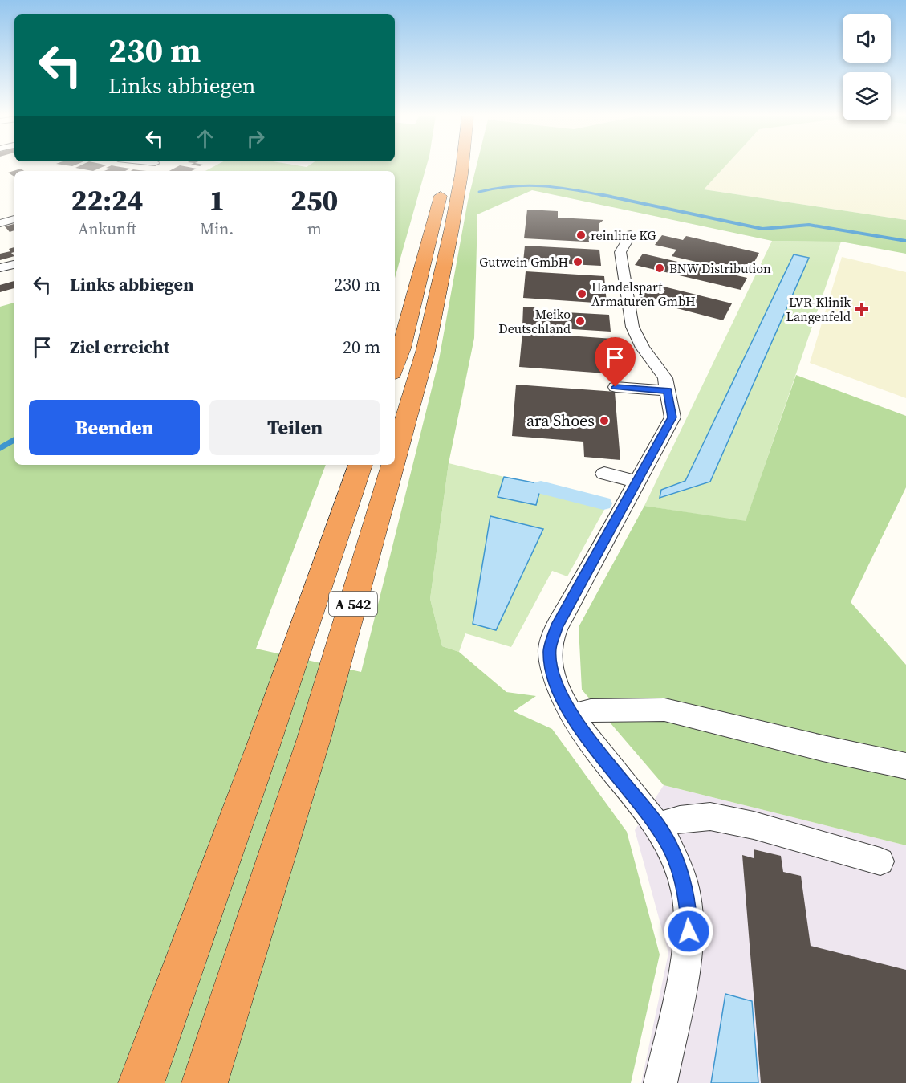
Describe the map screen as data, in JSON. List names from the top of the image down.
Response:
{
  "streets": {
    "highway": ["A 542"]
  },
  "places": {
    "other": [
      "reinline KG",
      "Gutwein GmbH",
      "BNW Distribution",
      "Handelspart Armaturen GmbH",
      "Meiko Deutschland",
      "ara Shoes"
    ],
    "health": ["LVR-Klinik Langenfeld"]
  },
  "page": {
    "turn": ["230 m", "Links abbiegen"],
    "eta": [
      "22:24",
      "Ankunft",
      "1",
      "Min.",
      "250",
      "m"
    ],
    "list": [
      {
        "name": "Links abbiegen",
        "value": "230 m"
      },
      {
        "name": "Ziel erreicht",
        "value": "20 m"
      }
    ],
    "buttons": ["Beenden", "Teilen"]
  }
}
